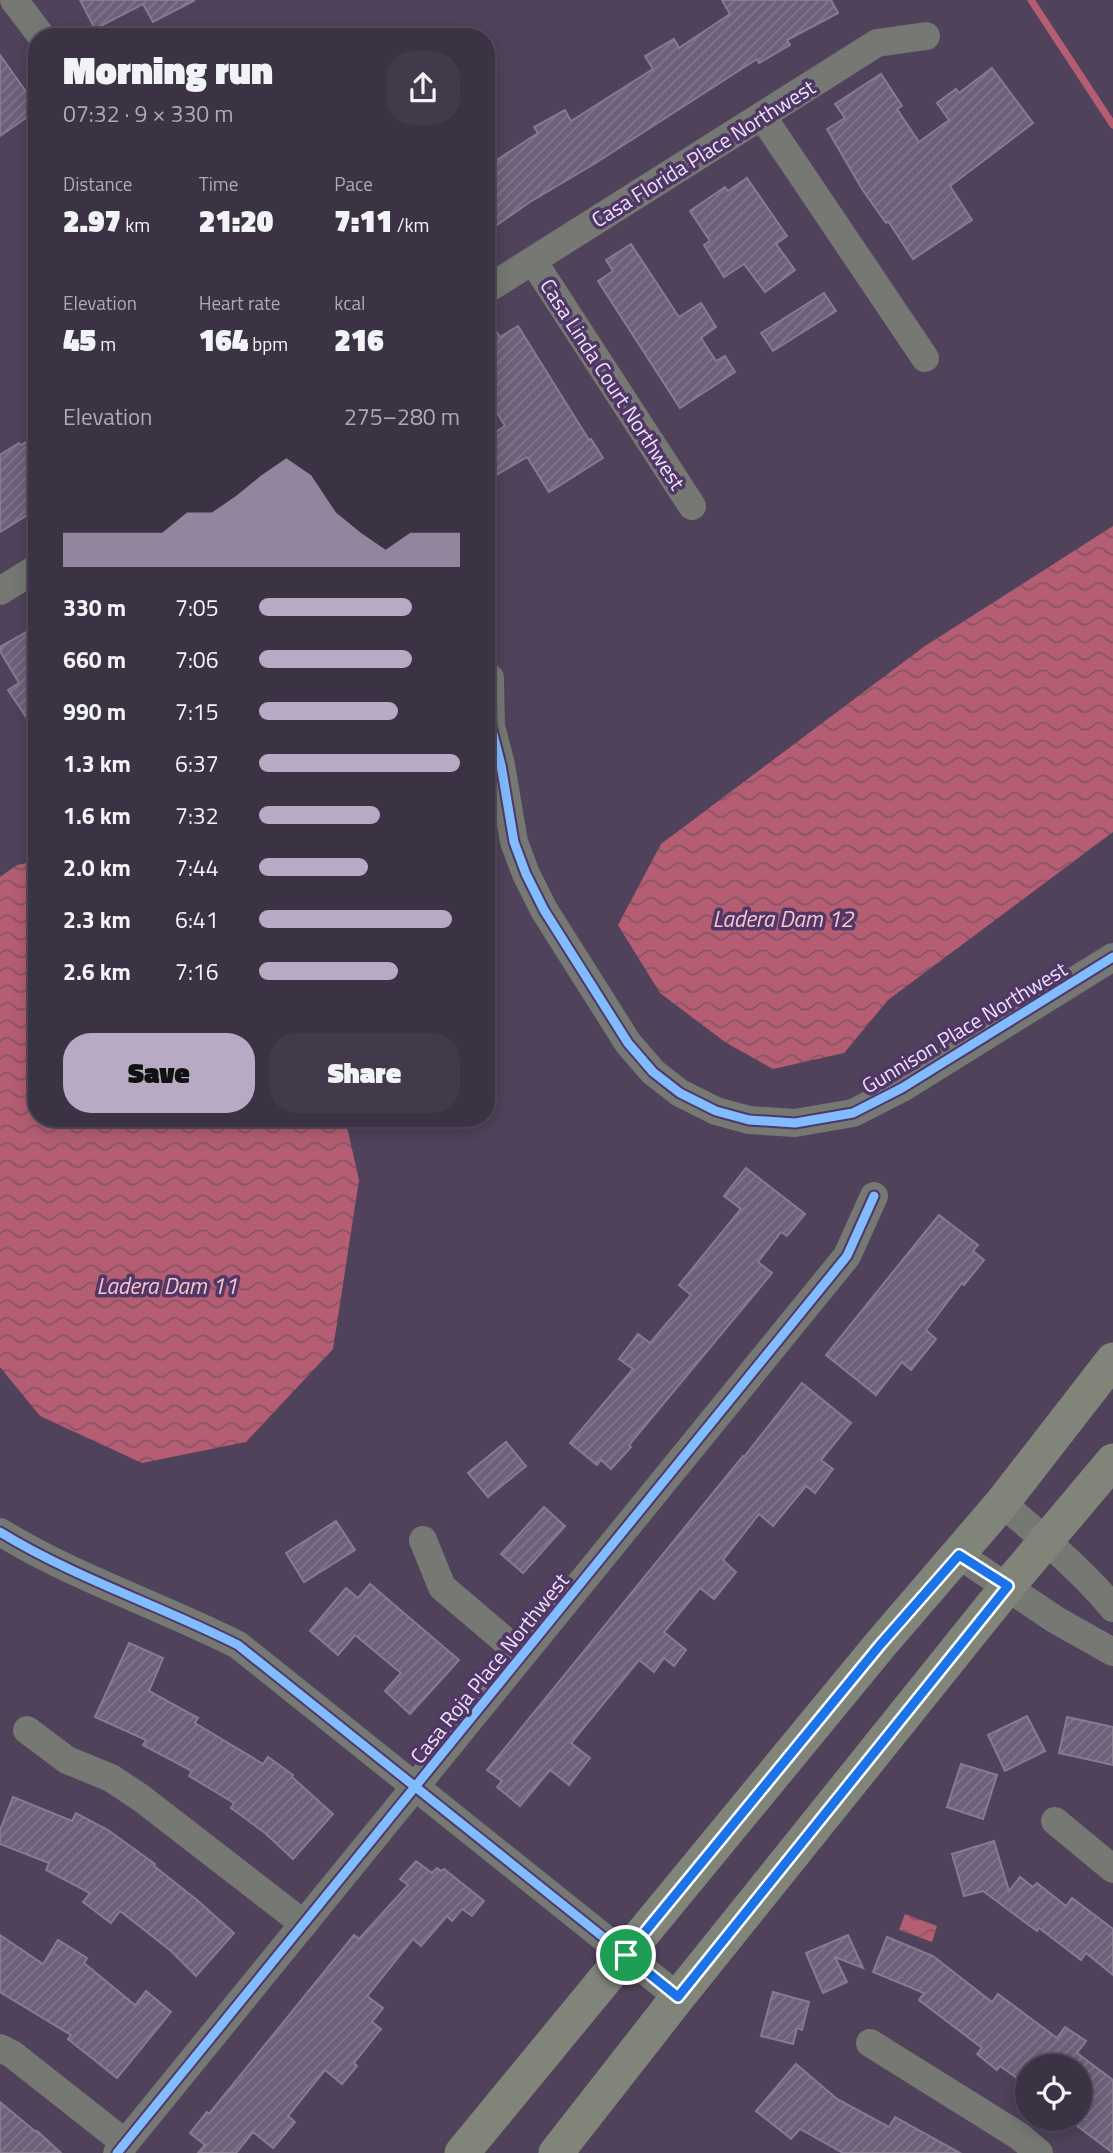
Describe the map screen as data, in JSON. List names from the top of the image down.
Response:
{
  "streets": {
    "street": [
      "Casa Florida Place Northwest",
      "Casa Linda Court Northwest",
      "Gunnison Place Northwest",
      "Casa Roja Place Northwest"
    ]
  },
  "crossings": [
    ["Casa Florida Place Northwest", "Casa Linda Court Northwest"]
  ],
  "water": ["Ladera Dam 12", "Ladera Dam 11"],
  "page": {
    "heading": ["Morning run", "07:32 · 9 × 330 m"],
    "stats": [
      ["Distance", "2.97 km"],
      ["Time", "21:20"],
      ["Pace", "7:11 /km"],
      ["Elevation", "45 m"],
      ["Heart rate", "164 bpm"],
      ["kcal", "216"]
    ],
    "chart": ["Elevation", "275–280 m"],
    "list": [
      {
        "name": "330 m",
        "note": "7:05"
      },
      {
        "name": "660 m",
        "note": "7:06"
      },
      {
        "name": "990 m",
        "note": "7:15"
      },
      {
        "name": "1.3 km",
        "note": "6:37"
      },
      {
        "name": "1.6 km",
        "note": "7:32"
      },
      {
        "name": "2.0 km",
        "note": "7:44"
      },
      {
        "name": "2.3 km",
        "note": "6:41"
      },
      {
        "name": "2.6 km",
        "note": "7:16"
      }
    ],
    "buttons": ["Save", "Share"]
  }
}
